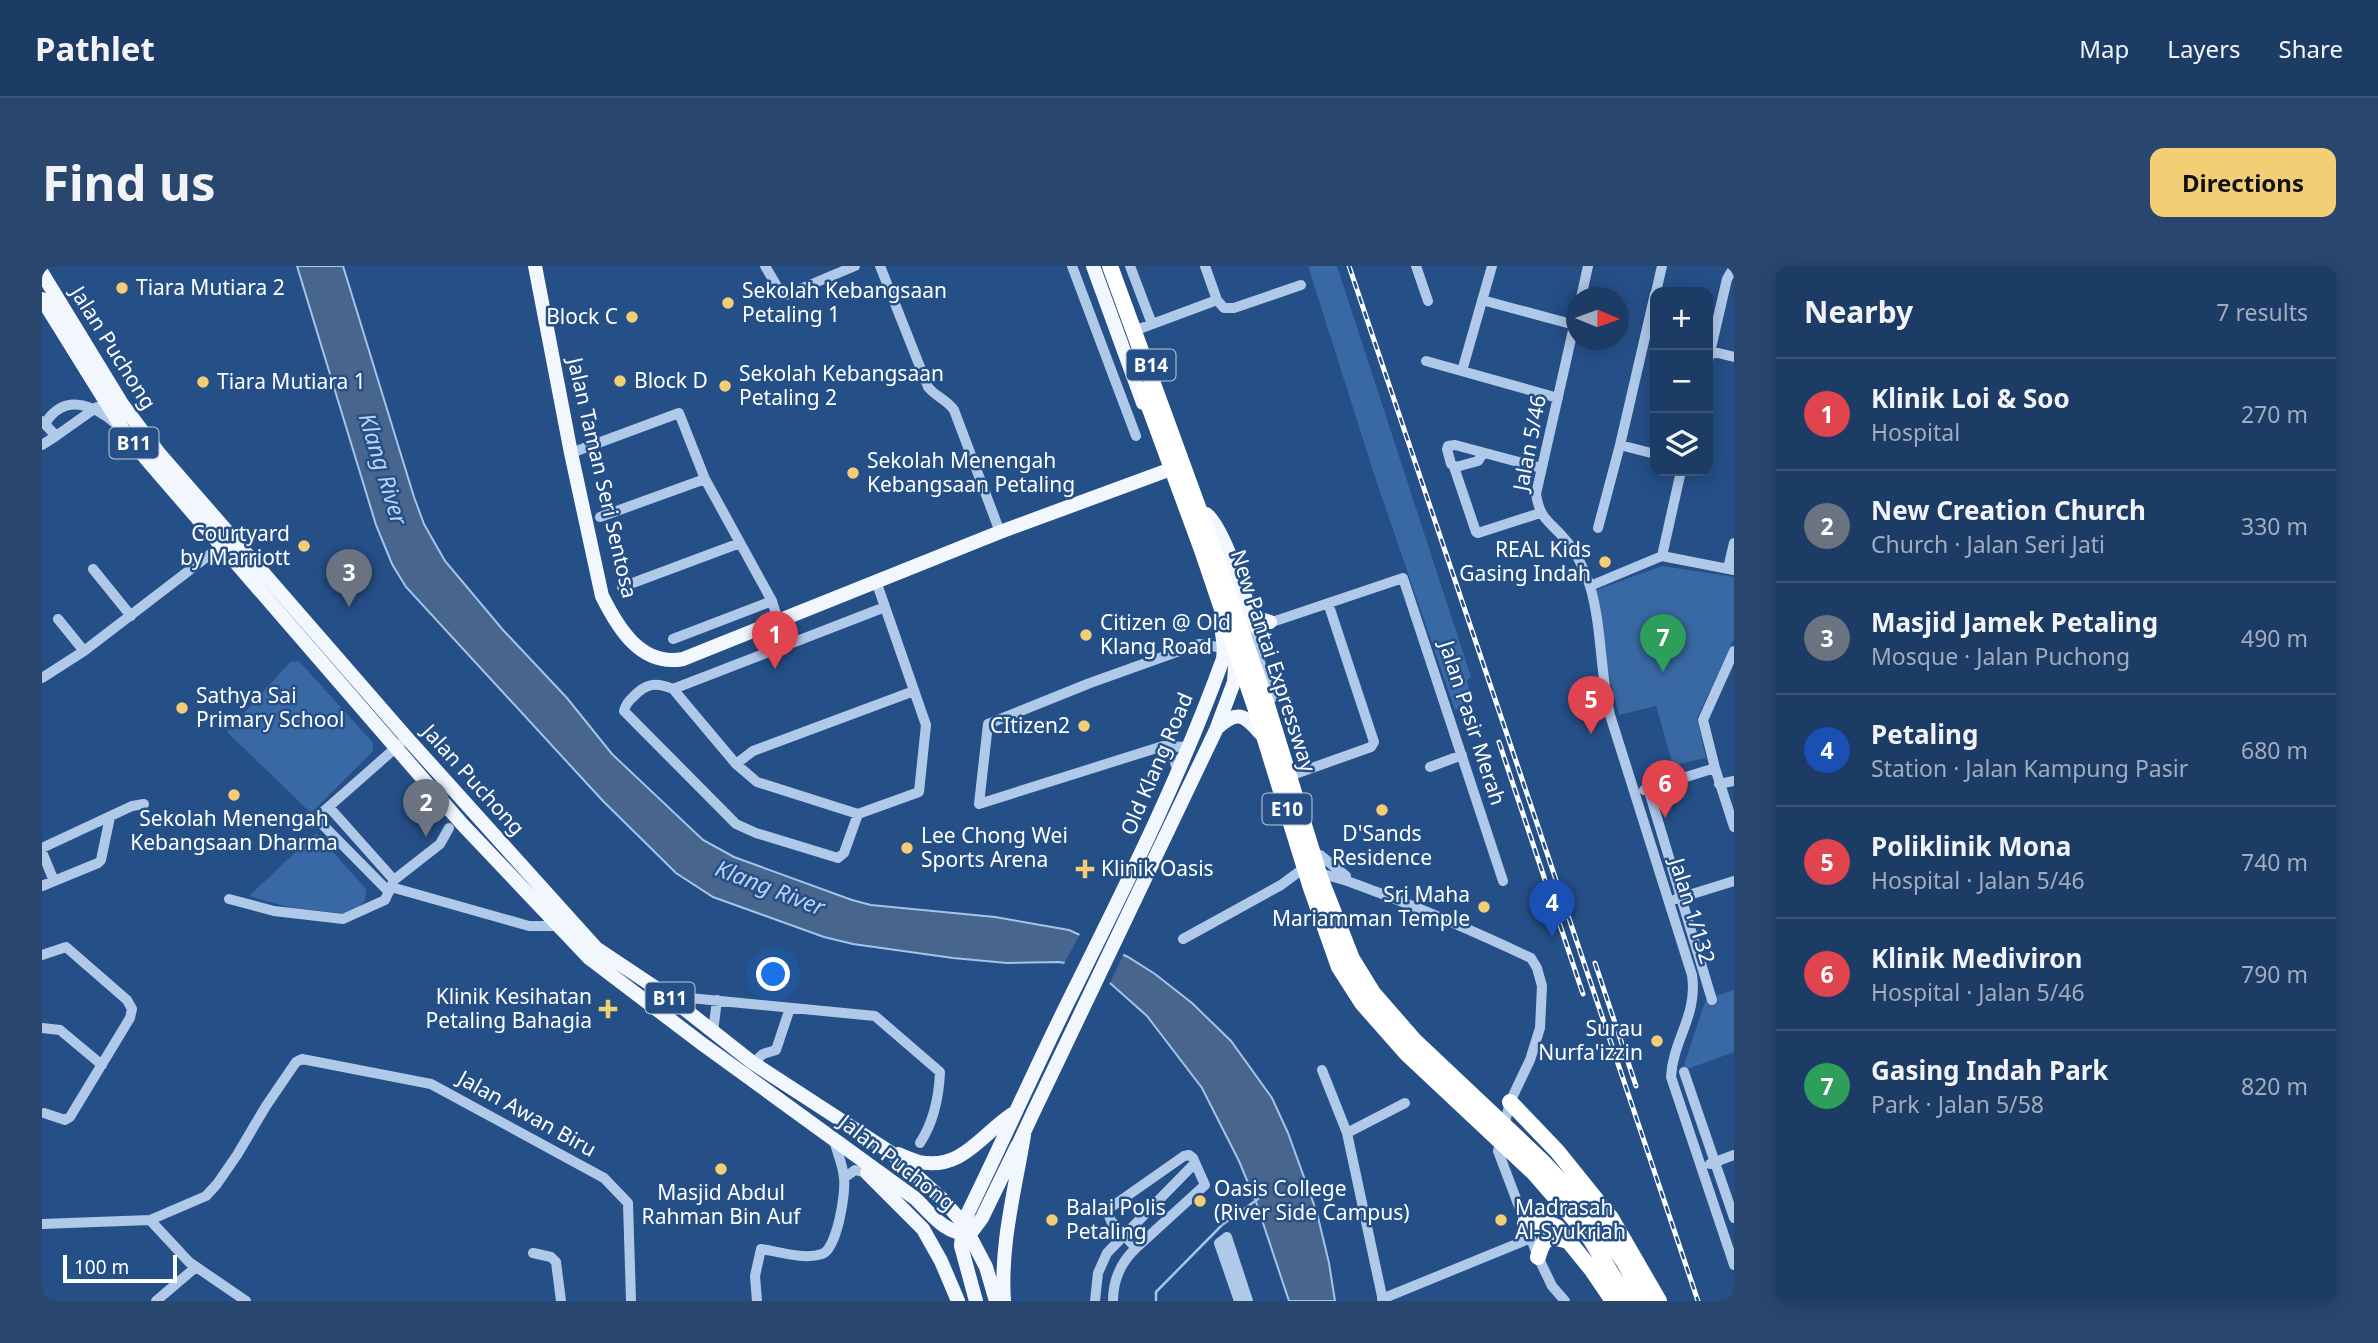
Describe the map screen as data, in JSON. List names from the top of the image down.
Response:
{
  "streets": {
    "highway": ["New Pantai Expressway", "E10"],
    "main road": [
      "Jalan Puchong",
      "B14",
      "B11",
      "Jalan Taman Seri Sentosa",
      "Old Klang Road"
    ],
    "street": [
      "Jalan 5/46",
      "Jalan Pasir Merah",
      "Jalan 1/132",
      "Jalan Awan Biru"
    ]
  },
  "crossings": [
    ["Jalan Puchong", "Old Klang Road"],
    ["Jalan 5/46", "Jalan 1/132"],
    ["Jalan Taman Seri Sentosa", "Old Klang Road"],
    ["New Pantai Expressway", "Old Klang Road"]
  ],
  "water": ["Klang River"],
  "places": {
    "other": [
      "Tiara Mutiara 2",
      "Sekolah Kebangsaan Petaling 1",
      "Block C",
      "Block D",
      "Tiara Mutiara 1",
      "Sekolah Kebangsaan Petaling 2",
      "Sekolah Menengah Kebangsaan Petaling",
      "Courtyard by Marriott",
      "REAL Kids Gasing Indah",
      "Citizen @ Old Klang Road",
      "Sathya Sai Primary School",
      "CItizen2",
      "Sekolah Menengah Kebangsaan Dharma",
      "D'Sands Residence",
      "Lee Chong Wei Sports Arena",
      "Sri Maha Mariamman Temple",
      "Surau Nurfa'izzin",
      "Masjid Abdul Rahman Bin Auf",
      "Oasis College (River Side Campus)",
      "Balai Polis Petaling",
      "Madrasah Al-Syukriah"
    ],
    "health": ["Klinik Oasis", "Klinik Kesihatan Petaling Bahagia"]
  },
  "scale_bar": "100 m",
  "north": "right",
  "page": {
    "header": "Pathlet",
    "nav": ["Map", "Layers", "Share"],
    "buttons": "Directions",
    "title": "Find us",
    "heading": ["Nearby", "7 results"],
    "map_buttons": ["+", "−"],
    "list": [
      {
        "mark": "1",
        "name": "Klinik Loi & Soo",
        "note": "Hospital",
        "value": "270 m"
      },
      {
        "mark": "2",
        "name": "New Creation Church",
        "note": "Church · Jalan Seri Jati",
        "value": "330 m"
      },
      {
        "mark": "3",
        "name": "Masjid Jamek Petaling",
        "note": "Mosque · Jalan Puchong",
        "value": "490 m"
      },
      {
        "mark": "4",
        "name": "Petaling",
        "note": "Station · Jalan Kampung Pasir",
        "value": "680 m"
      },
      {
        "mark": "5",
        "name": "Poliklinik Mona",
        "note": "Hospital · Jalan 5/46",
        "value": "740 m"
      },
      {
        "mark": "6",
        "name": "Klinik Mediviron",
        "note": "Hospital · Jalan 5/46",
        "value": "790 m"
      },
      {
        "mark": "7",
        "name": "Gasing Indah Park",
        "note": "Park · Jalan 5/58",
        "value": "820 m"
      }
    ],
    "pins": [
      "3",
      "1",
      "7",
      "5",
      "6",
      "2",
      "4"
    ],
    "scale": "100 m"
  }
}
